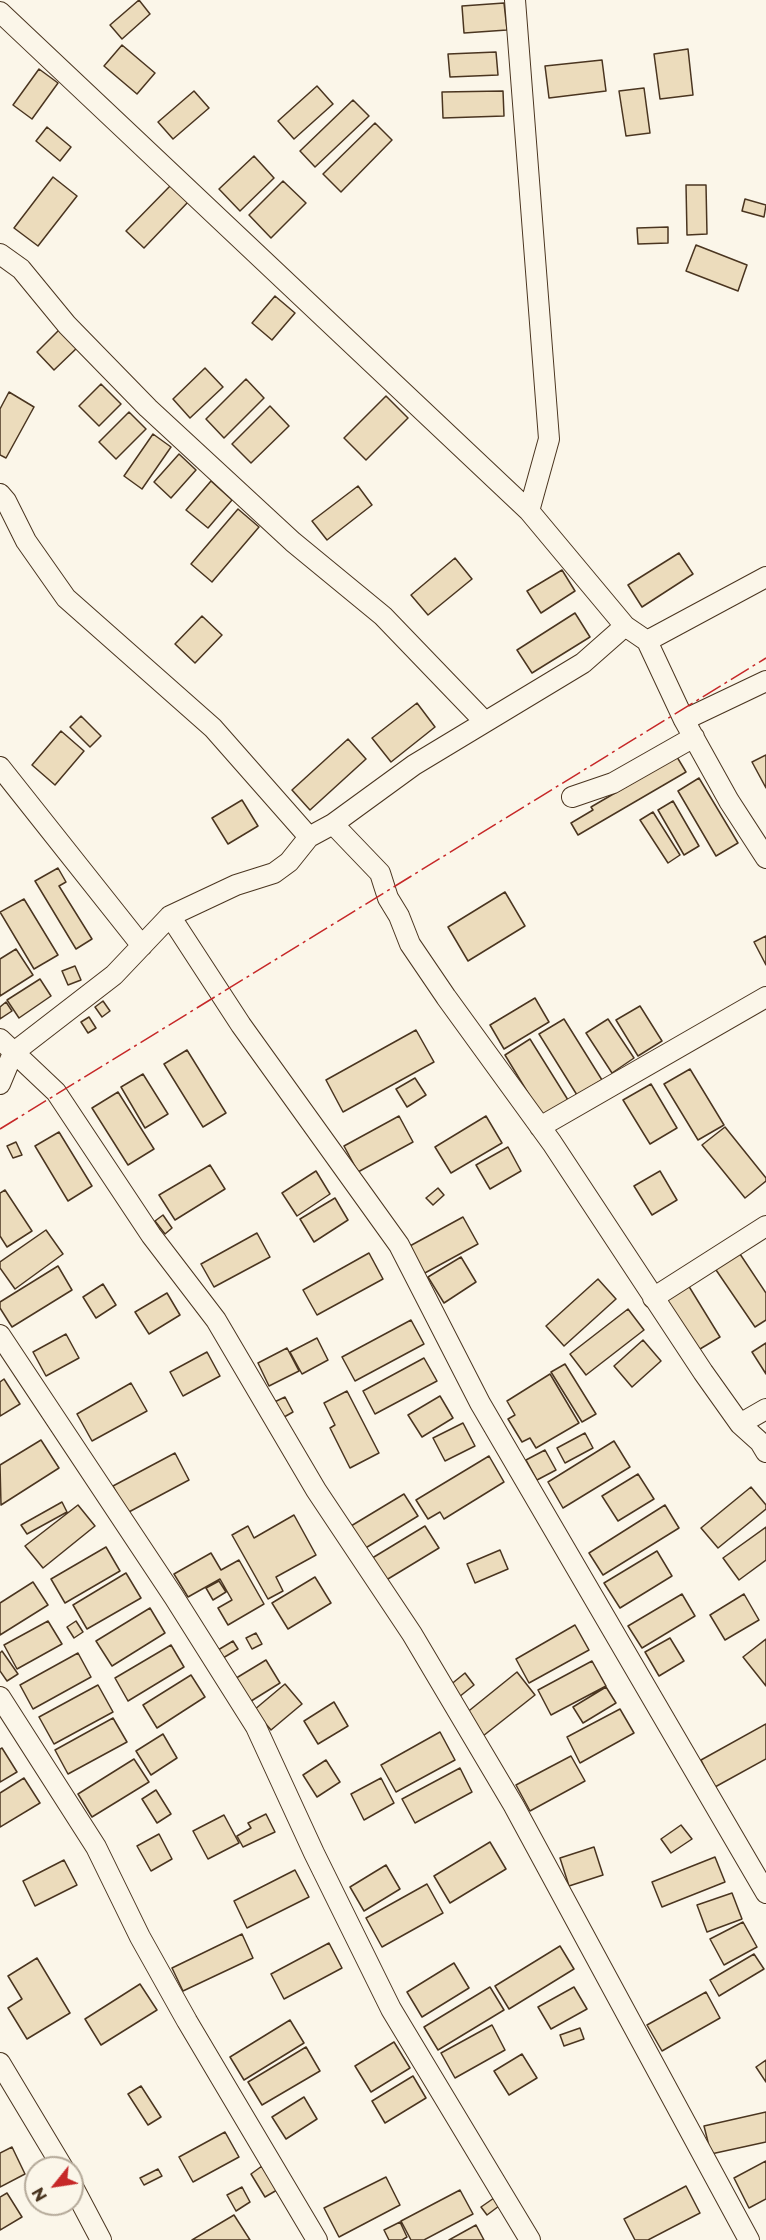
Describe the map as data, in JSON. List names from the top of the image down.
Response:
{
  "north": "bottom left"
}
